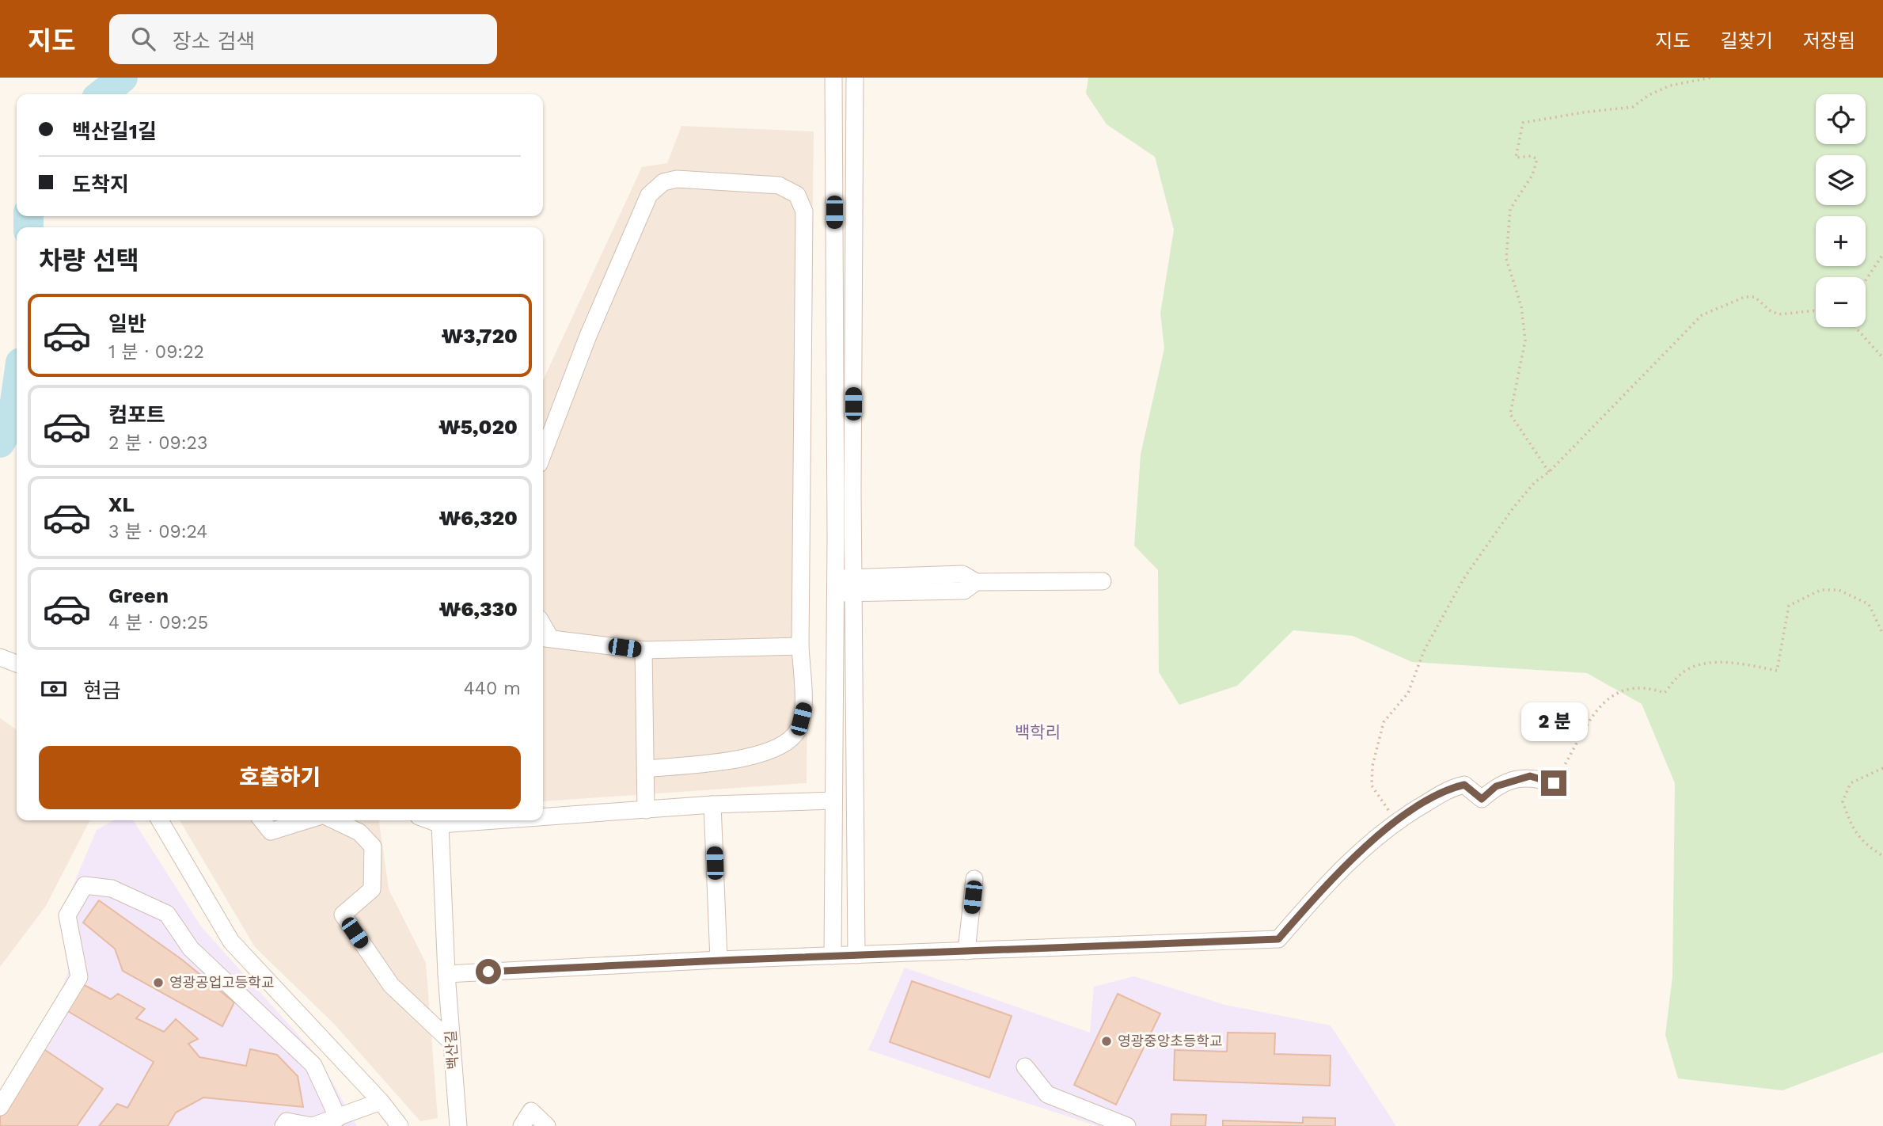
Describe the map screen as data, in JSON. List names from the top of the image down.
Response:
{
  "streets": {
    "street": ["백산길"]
  },
  "districts": ["백학리"],
  "places": ["영광공업고등학교", "영광중앙초등학교"],
  "page": {
    "header": "지도",
    "search": "장소 검색",
    "nav": ["지도", "길찾기", "저장됨"],
    "map_buttons": ["+", "−"],
    "banner": ["백산길1길", "도착지"],
    "heading": "차량 선택",
    "list": [
      {
        "name": "일반",
        "note": "1 분 · 09:22",
        "value": "₩3,720"
      },
      {
        "name": "컴포트",
        "note": "2 분 · 09:23",
        "value": "₩5,020"
      },
      {
        "name": "XL",
        "note": "3 분 · 09:24",
        "value": "₩6,320"
      },
      {
        "name": "Green",
        "note": "4 분 · 09:25",
        "value": "₩6,330"
      }
    ],
    "pay": ["현금", "440 m"],
    "bubble": "2 분",
    "buttons": "호출하기"
  }
}
